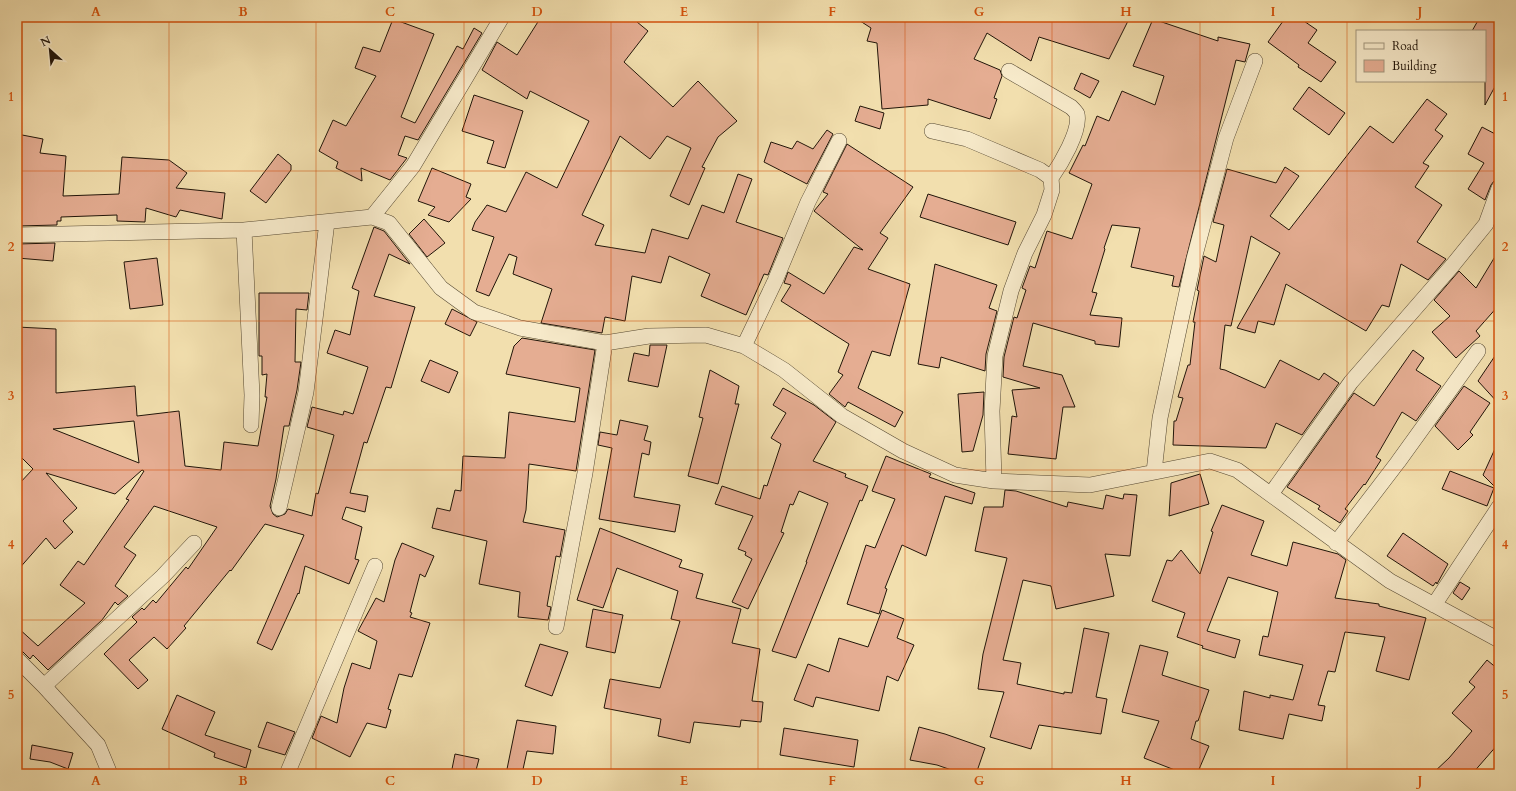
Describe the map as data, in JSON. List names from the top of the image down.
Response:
{
  "legend": ["Road", "Building"],
  "north": "top left",
  "grid": {
    "columns": [
      "A",
      "B",
      "C",
      "D",
      "E",
      "F",
      "G",
      "H",
      "I",
      "J"
    ],
    "rows": [
      "1",
      "2",
      "3",
      "4",
      "5"
    ]
  }
}
